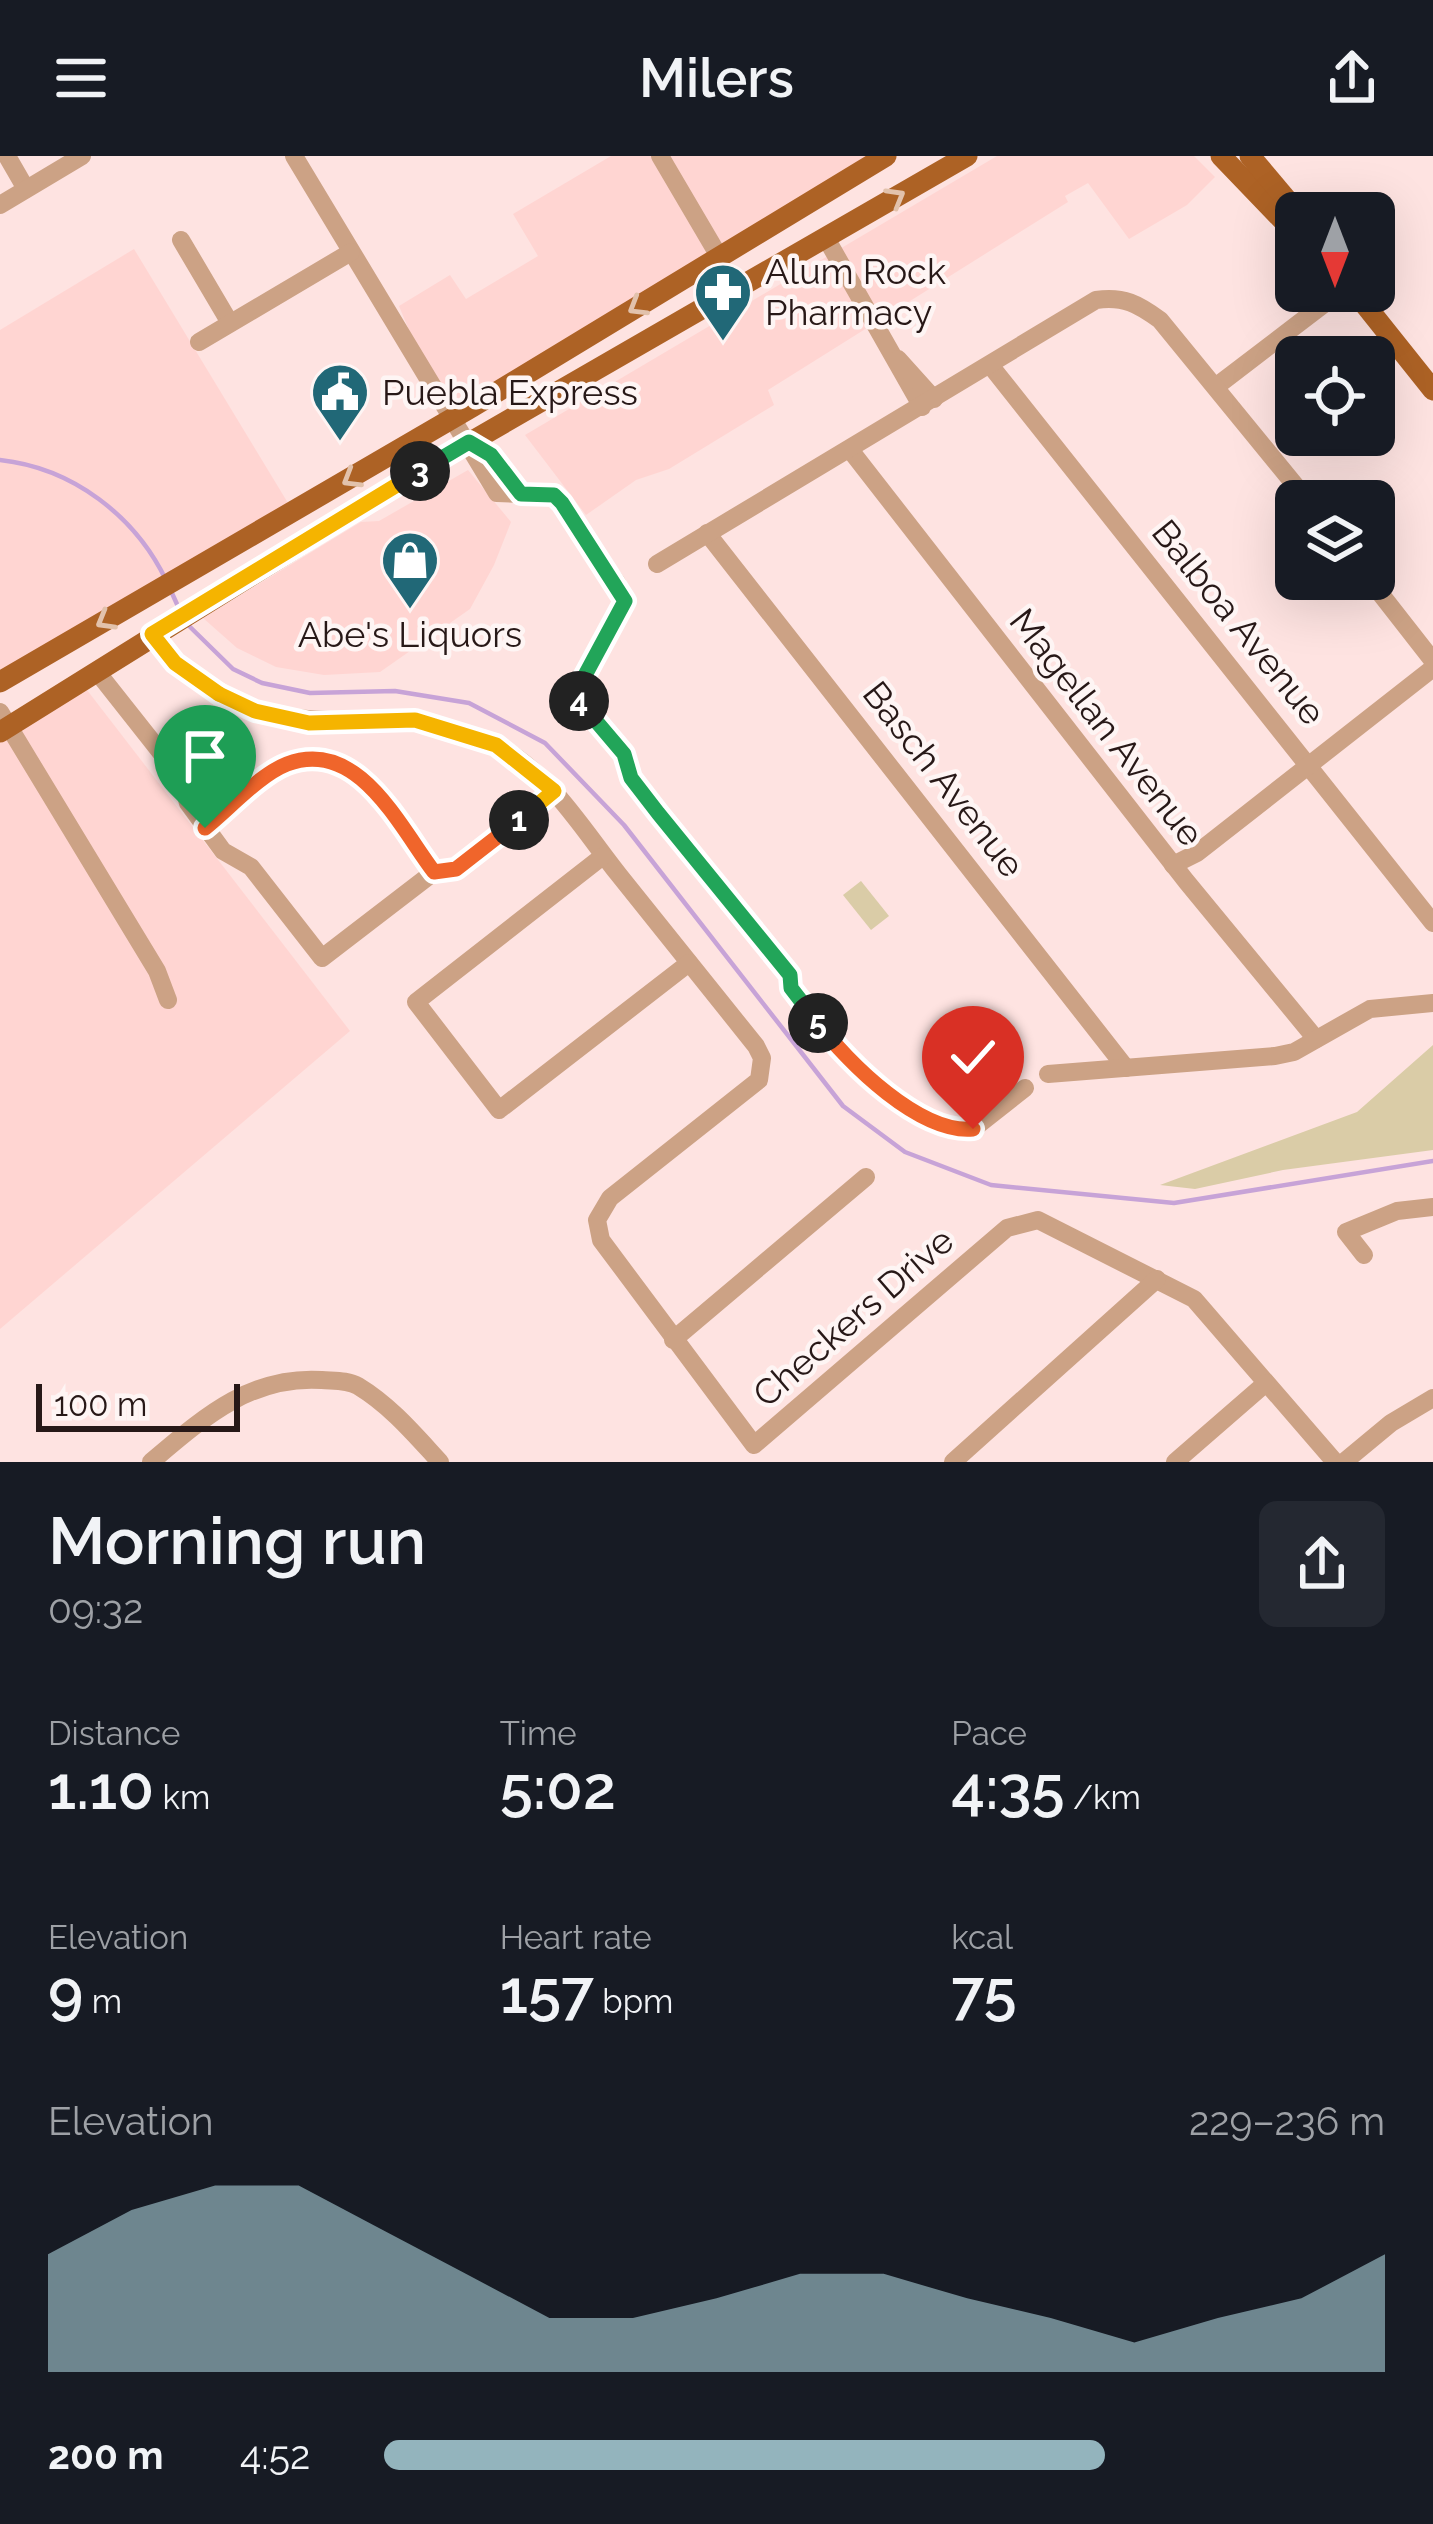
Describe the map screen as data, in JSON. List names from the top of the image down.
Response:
{
  "streets": {
    "street": [
      "Balboa Avenue",
      "Magellan Avenue",
      "Basch Avenue",
      "Checkers Drive"
    ]
  },
  "places": {
    "pharmacy": ["Alum Rock Pharmacy"],
    "public building": ["Puebla Express"],
    "shop": ["Abe's Liquors"]
  },
  "scale_bar": "100 m",
  "north": "bottom",
  "page": {
    "header": "Milers",
    "pins": [
      "3",
      "4",
      "1",
      "5"
    ],
    "scale": "100 m",
    "heading": ["Morning run", "09:32"],
    "stats": [
      ["Distance", "1.10 km"],
      ["Time", "5:02"],
      ["Pace", "4:35 /km"],
      ["Elevation", "9 m"],
      ["Heart rate", "157 bpm"],
      ["kcal", "75"]
    ],
    "chart": ["Elevation", "229–236 m"],
    "list": [
      {
        "name": "200 m",
        "note": "4:52"
      }
    ]
  }
}
